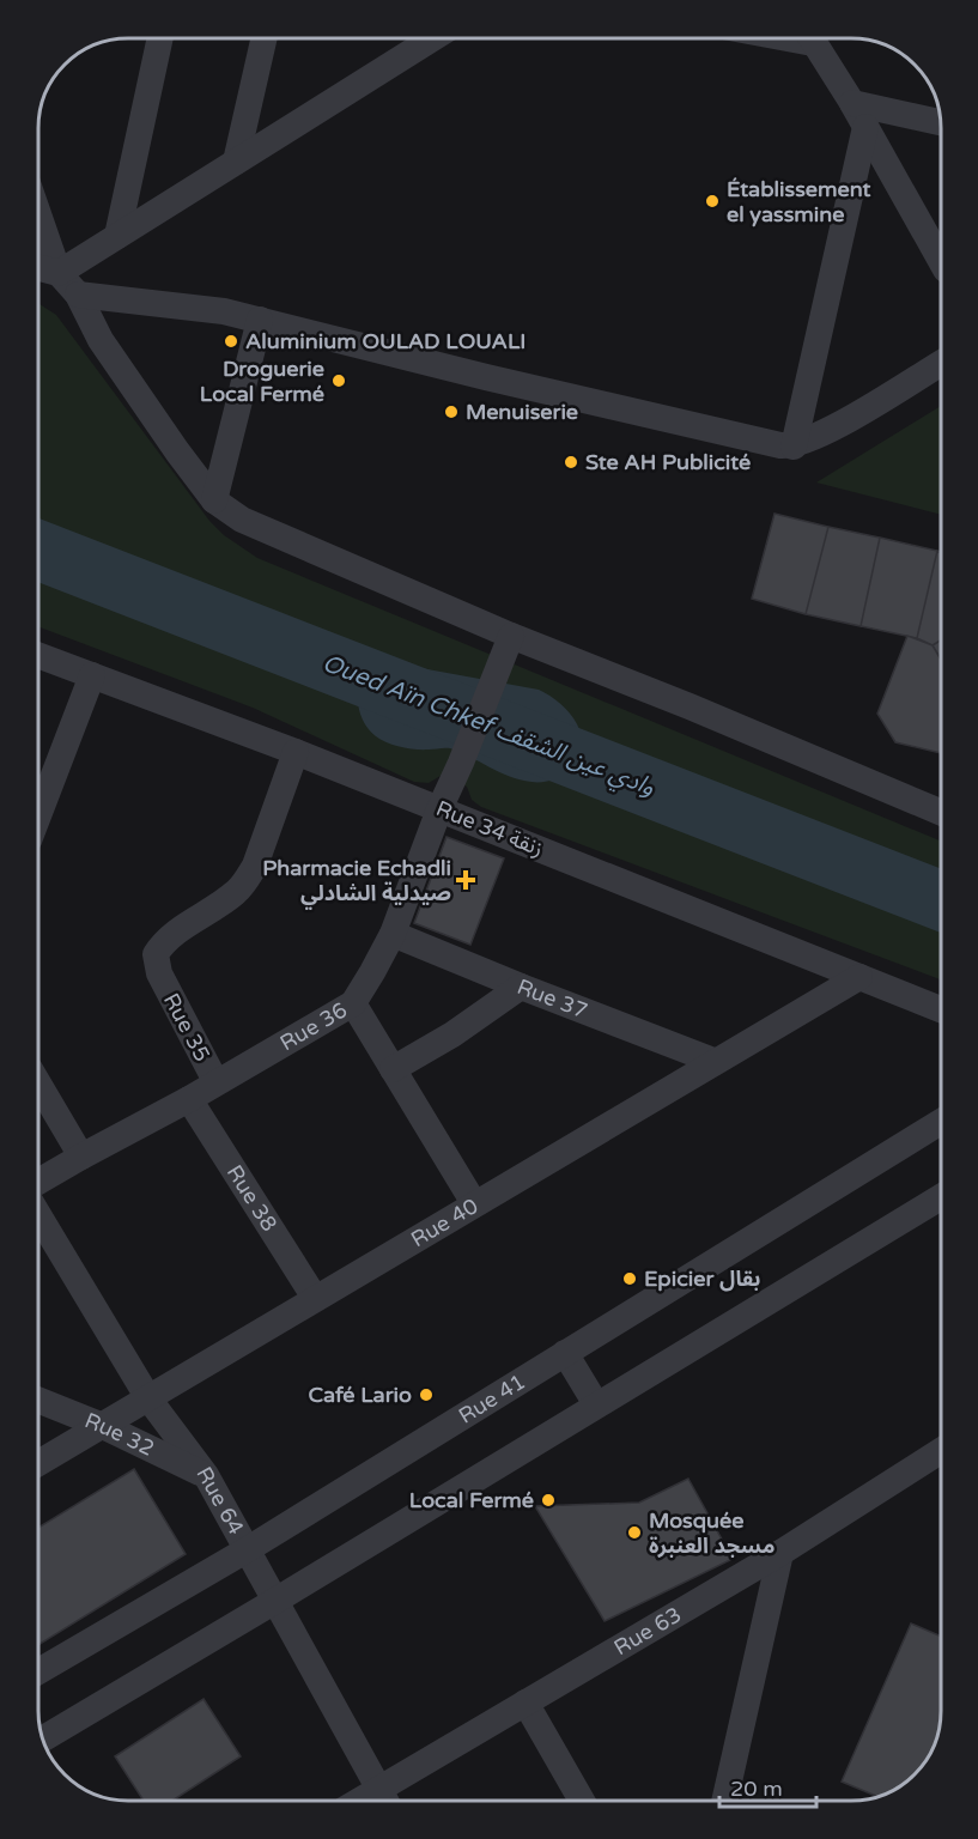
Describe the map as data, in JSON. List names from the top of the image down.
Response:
{
  "streets": {
    "street": [
      "Rue 34 زنقة",
      "Rue 37",
      "Rue 36",
      "Rue 35",
      "Rue 38",
      "Rue 40",
      "Rue 41",
      "Rue 32",
      "Rue 64",
      "Rue 63"
    ]
  },
  "crossings": [
    ["Rue 34 زنقة", "Rue 36"],
    ["Rue 34 زنقة", "Rue 35"],
    ["Rue 34 زنقة", "Rue 40"],
    ["Rue 37", "Rue 36"],
    ["Rue 37", "Rue 40"],
    ["Rue 36", "Rue 35"],
    ["Rue 36", "Rue 38"],
    ["Rue 38", "Rue 40"],
    ["Rue 40", "Rue 32"],
    ["Rue 40", "Rue 64"],
    ["Rue 41", "Rue 64"],
    ["Rue 32", "Rue 64"],
    ["Rue 64", "Rue 63"]
  ],
  "water": ["Oued Aïn Chkef وادي عين الشقف"],
  "places": {
    "other": [
      "Établissement el yassmine",
      "Aluminium OULAD LOUALI",
      "Droguerie Local Fermé",
      "Menuiserie",
      "Ste AH Publicité",
      "Epicier بقال",
      "Café Lario",
      "Local Fermé",
      "Mosquée مسجد العنبرة"
    ],
    "health": ["Pharmacie Echadli صيدلية الشادلي"]
  },
  "scale_bar": "20 m"
}
